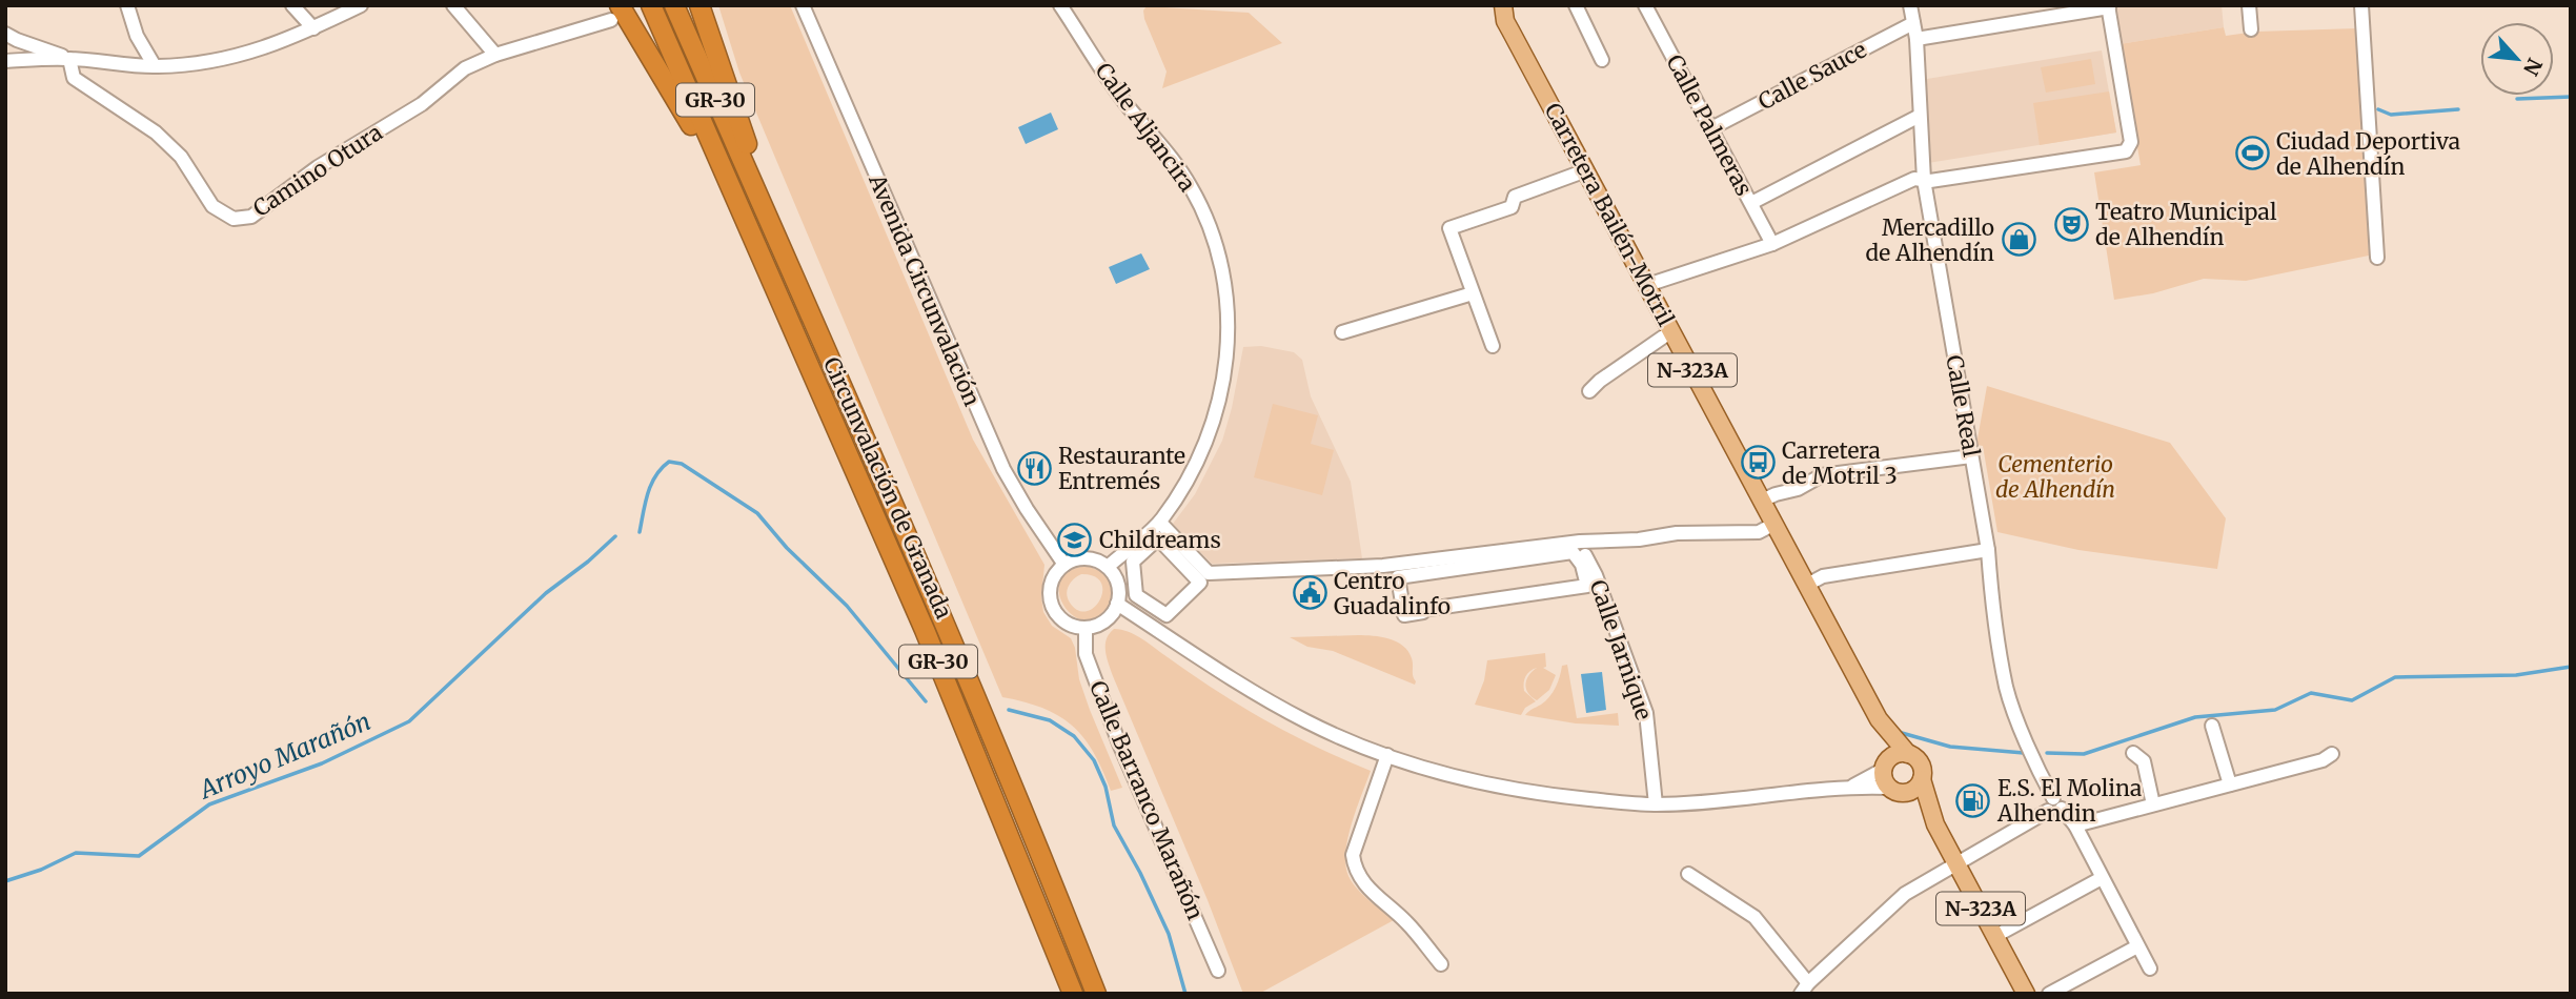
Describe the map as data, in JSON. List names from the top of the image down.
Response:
{
  "streets": {
    "highway": ["GR-30", "Circunvalación de Granada"],
    "main road": ["Carretera Bailén-Motril", "N-323A"],
    "street": [
      "Calle Sauce",
      "Calle Palmeras",
      "Calle Aljancira",
      "Camino Otura",
      "Avenida Circunvalación",
      "Calle Real",
      "Calle Jarnique",
      "Calle Barranco Marañón"
    ]
  },
  "crossings": [
    ["Calle Sauce", "Calle Palmeras"],
    ["Calle Sauce", "Calle Real"],
    ["Calle Aljancira", "Avenida Circunvalación"],
    ["Calle Aljancira", "Calle Barranco Marañón"],
    ["Carretera Bailén-Motril", "N-323A"],
    ["Avenida Circunvalación", "Calle Barranco Marañón"]
  ],
  "water": ["Arroyo Marañón"],
  "parks": ["Cementerio de Alhendín"],
  "places": {
    "sports": ["Ciudad Deportiva de Alhendín"],
    "theatre": ["Teatro Municipal de Alhendín"],
    "shop": ["Mercadillo de Alhendín"],
    "bus stop": ["Carretera de Motril 3"],
    "restaurant": ["Restaurante Entremés"],
    "school or university": ["Childreams"],
    "public building": ["Centro Guadalinfo"],
    "fuel station": ["E.S. El Molina Alhendin"]
  },
  "north": "bottom right"
}
